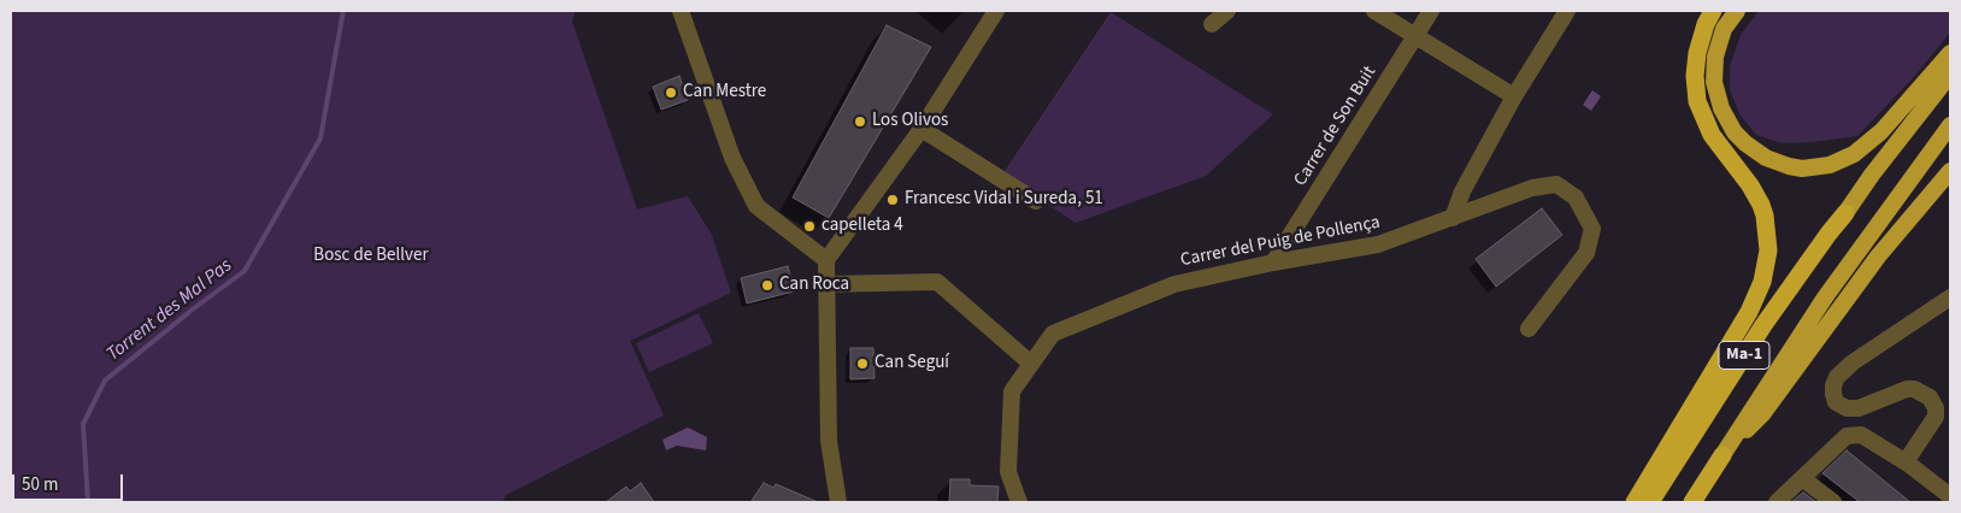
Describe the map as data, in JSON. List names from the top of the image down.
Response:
{
  "streets": {
    "highway": ["Ma-1"],
    "street": ["Carrer de Son Buit", "Carrer del Puig de Pollença"]
  },
  "crossings": [
    ["Carrer de Son Buit", "Carrer del Puig de Pollença"]
  ],
  "water": ["Torrent des Mal Pas"],
  "parks": ["Bosc de Bellver"],
  "places": [
    "Can Mestre",
    "Los Olivos",
    "Francesc Vidal i Sureda, 51",
    "capelleta 4",
    "Can Roca",
    "Can Seguí"
  ],
  "scale_bar": "50 m"
}
